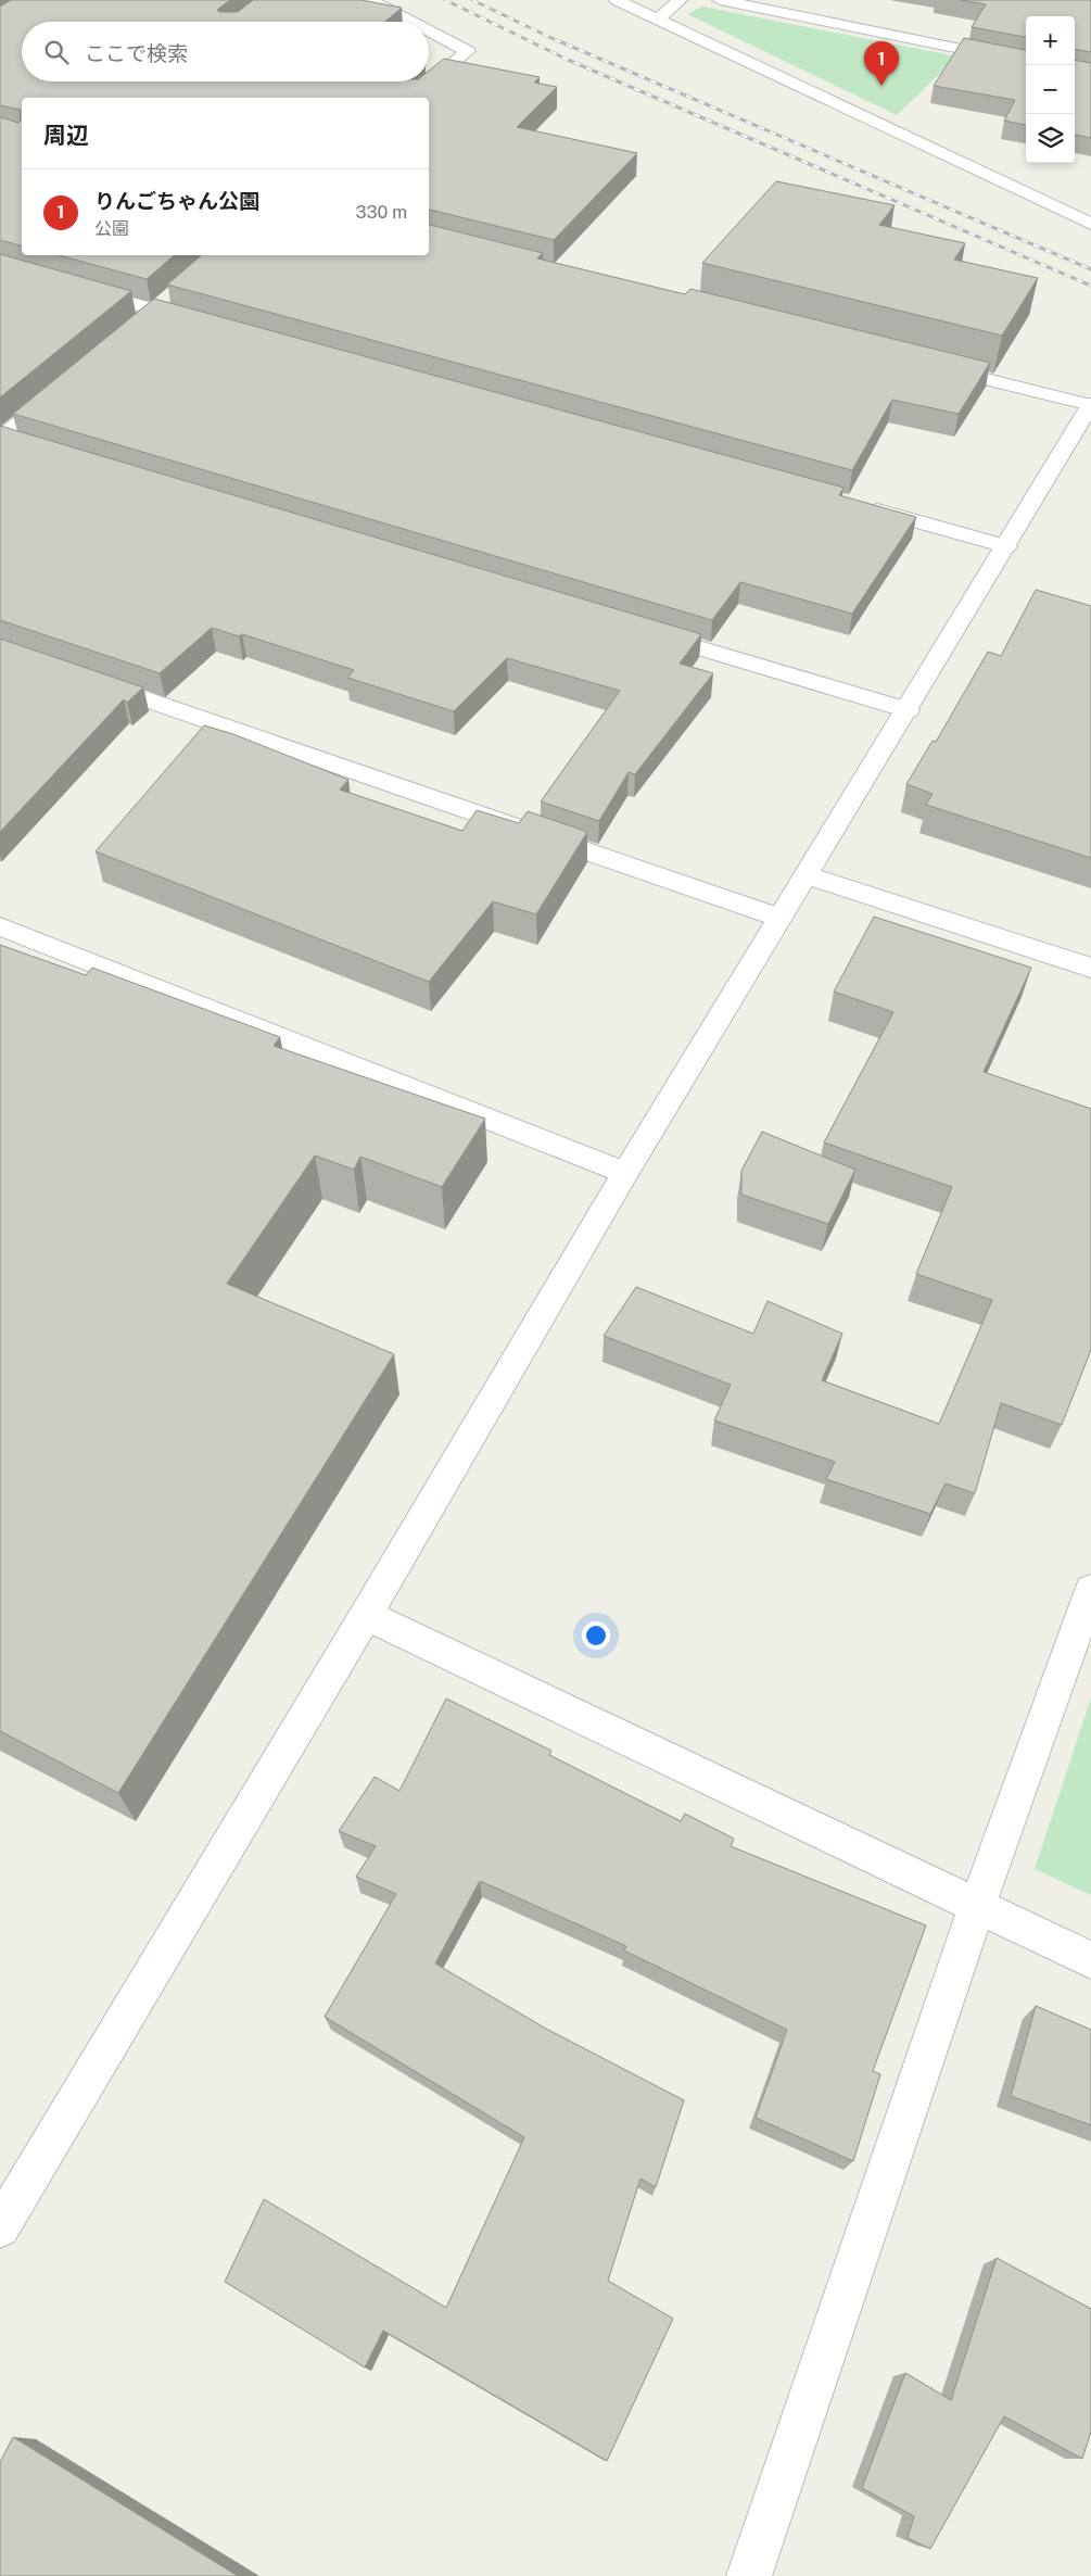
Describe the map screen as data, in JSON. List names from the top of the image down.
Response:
{
  "page": {
    "map_buttons": ["+", "−"],
    "search": "ここで検索",
    "pins": "1",
    "heading": "周辺",
    "list": [
      {
        "mark": "1",
        "name": "りんごちゃん公園",
        "note": "公園",
        "value": "330 m"
      }
    ]
  }
}
